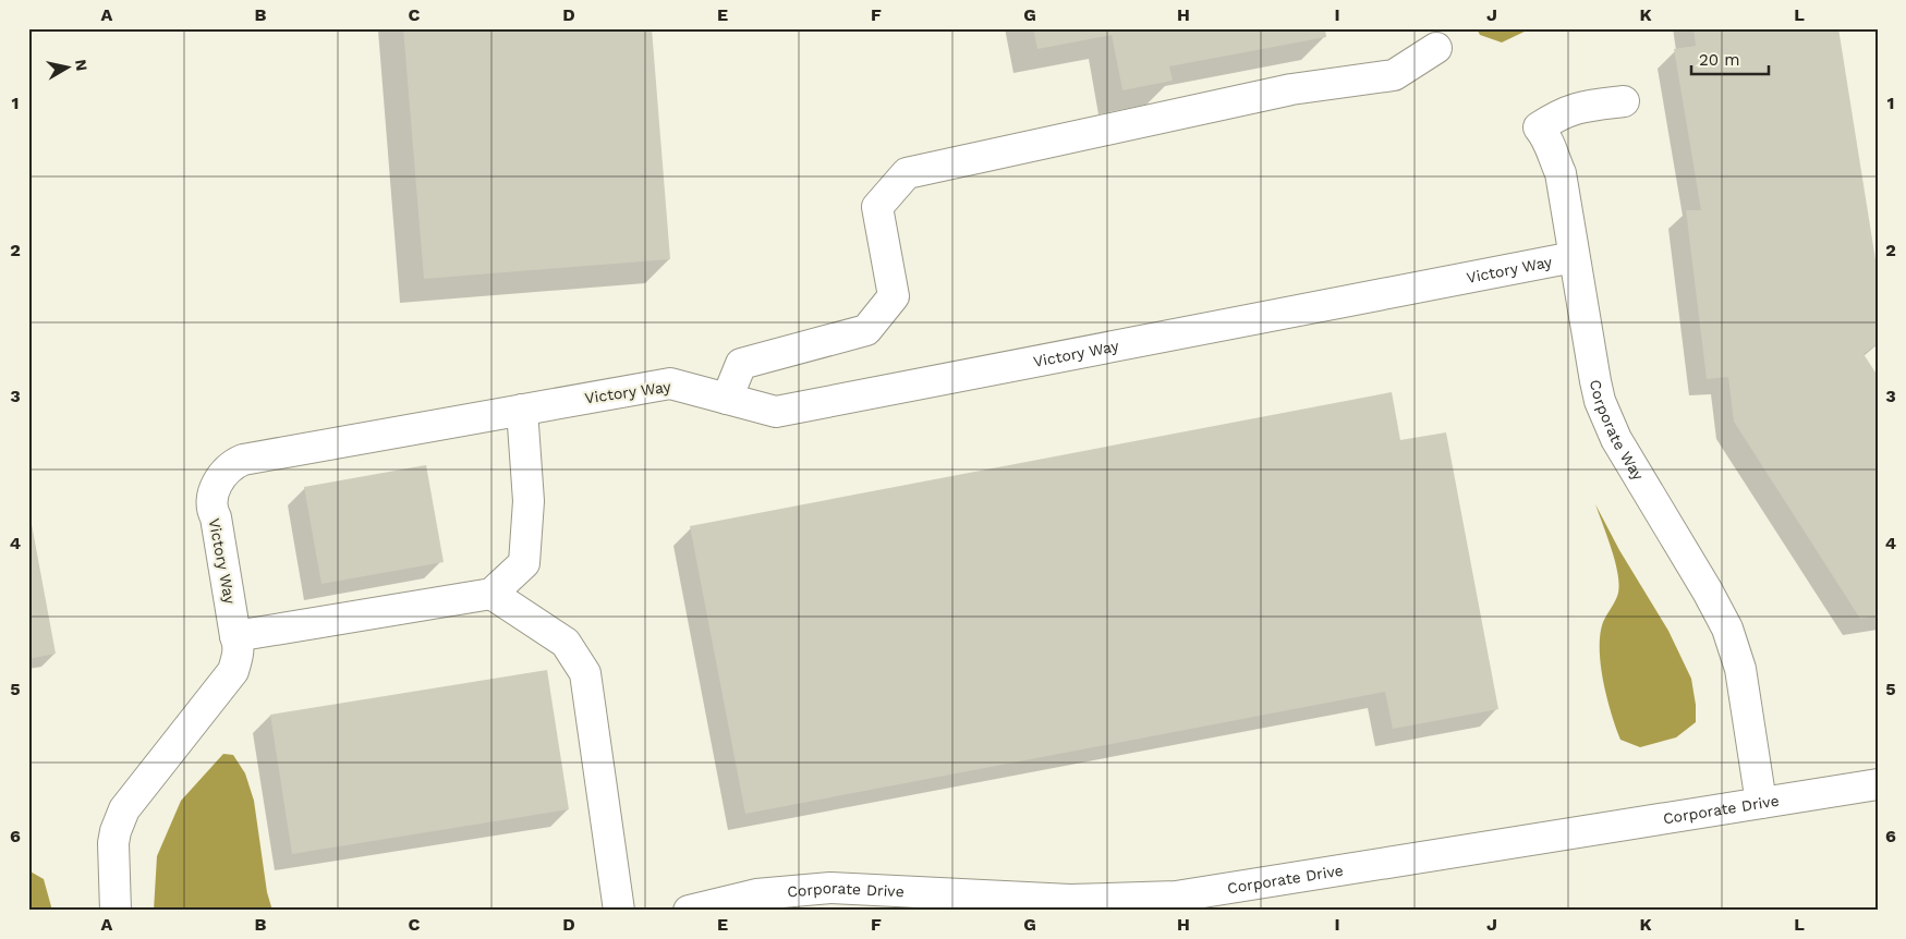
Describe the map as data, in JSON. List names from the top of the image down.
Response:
{
  "streets": {
    "street": ["Victory Way", "Corporate Way", "Corporate Drive"]
  },
  "crossings": [
    ["Victory Way", "Corporate Way"],
    ["Corporate Way", "Corporate Drive"]
  ],
  "scale_bar": "20 m",
  "north": "right",
  "grid": {
    "columns": [
      "A",
      "B",
      "C",
      "D",
      "E",
      "F",
      "G",
      "H",
      "I",
      "J",
      "K",
      "L"
    ],
    "rows": [
      "1",
      "2",
      "3",
      "4",
      "5",
      "6"
    ]
  }
}
